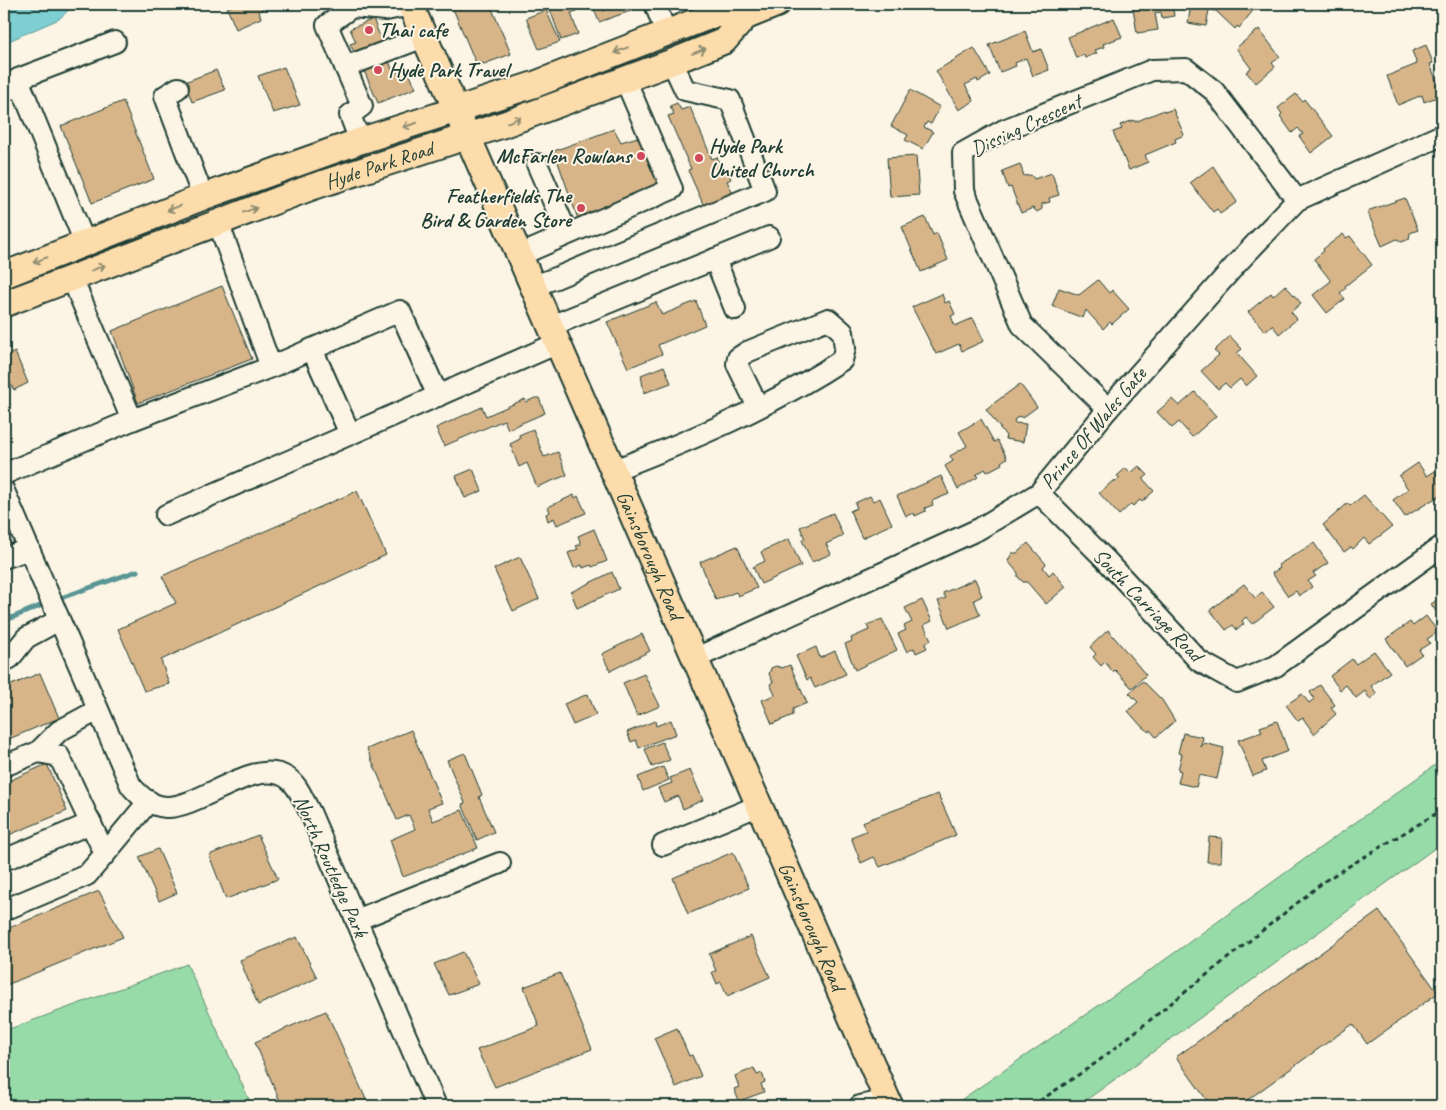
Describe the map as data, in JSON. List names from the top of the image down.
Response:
{
  "streets": {
    "main road": ["Hyde Park Road", "Gainsborough Road"],
    "street": [
      "Dissing Crescent",
      "Prince Of Wales Gate",
      "South Carriage Road",
      "North Routledge Park"
    ]
  },
  "crossings": [
    ["Dissing Crescent", "Prince Of Wales Gate"],
    ["Hyde Park Road", "Gainsborough Road"],
    ["Prince Of Wales Gate", "Gainsborough Road"],
    ["Prince Of Wales Gate", "South Carriage Road"]
  ],
  "places": [
    "Thai cafe",
    "Hyde Park Travel",
    "McFarlen Rowlans",
    "Hyde Park United Church",
    "Featherfields The Bird & Garden Store"
  ]
}
